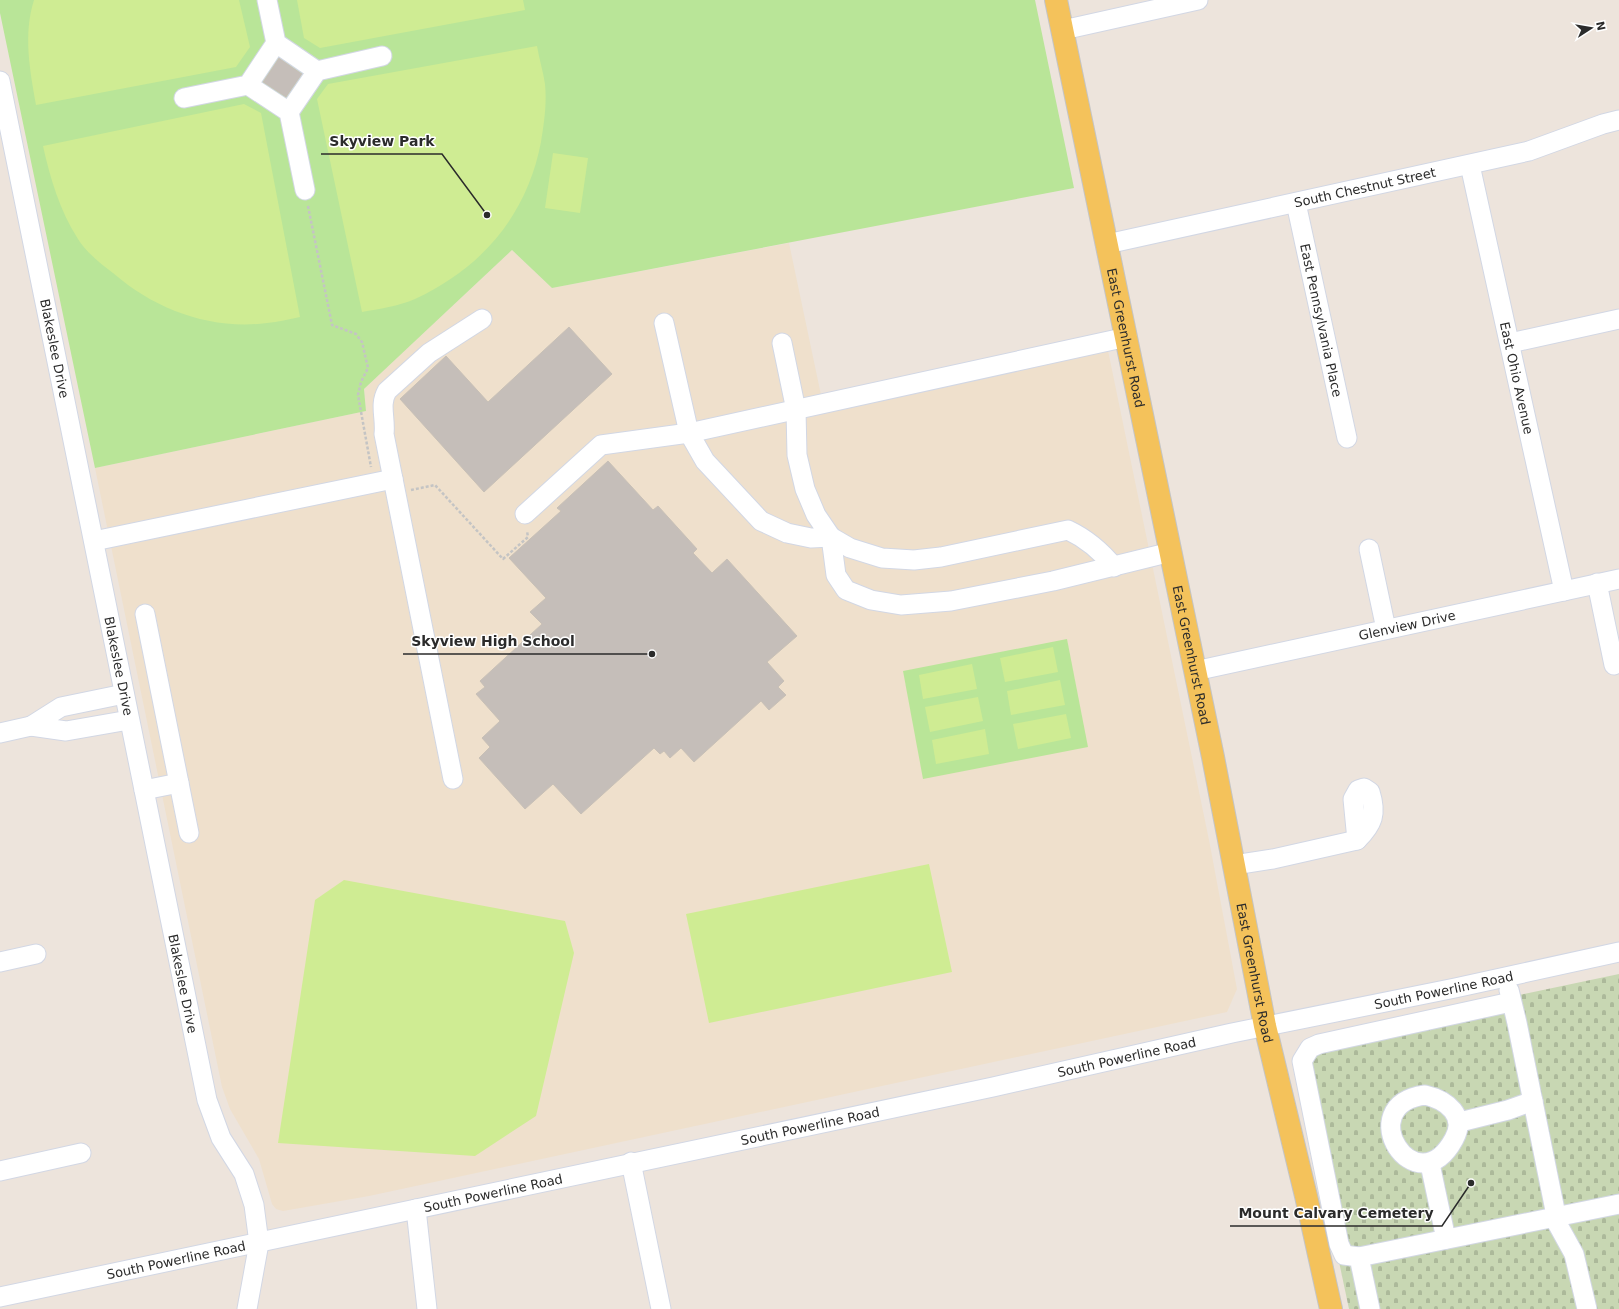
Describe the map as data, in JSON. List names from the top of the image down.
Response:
{
  "streets": {
    "main road": ["East Greenhurst Road"],
    "street": [
      "South Chestnut Street",
      "East Pennsylvania Place",
      "Blakeslee Drive",
      "East Ohio Avenue",
      "Glenview Drive",
      "South Powerline Road"
    ]
  },
  "crossings": [
    ["South Chestnut Street", "East Pennsylvania Place"],
    ["South Chestnut Street", "East Greenhurst Road"],
    ["South Chestnut Street", "East Ohio Avenue"],
    ["East Greenhurst Road", "Glenview Drive"],
    ["East Greenhurst Road", "South Powerline Road"],
    ["Blakeslee Drive", "South Powerline Road"],
    ["East Ohio Avenue", "Glenview Drive"]
  ],
  "places": ["Skyview Park", "Skyview High School", "Mount Calvary Cemetery"],
  "north": "right"
}
